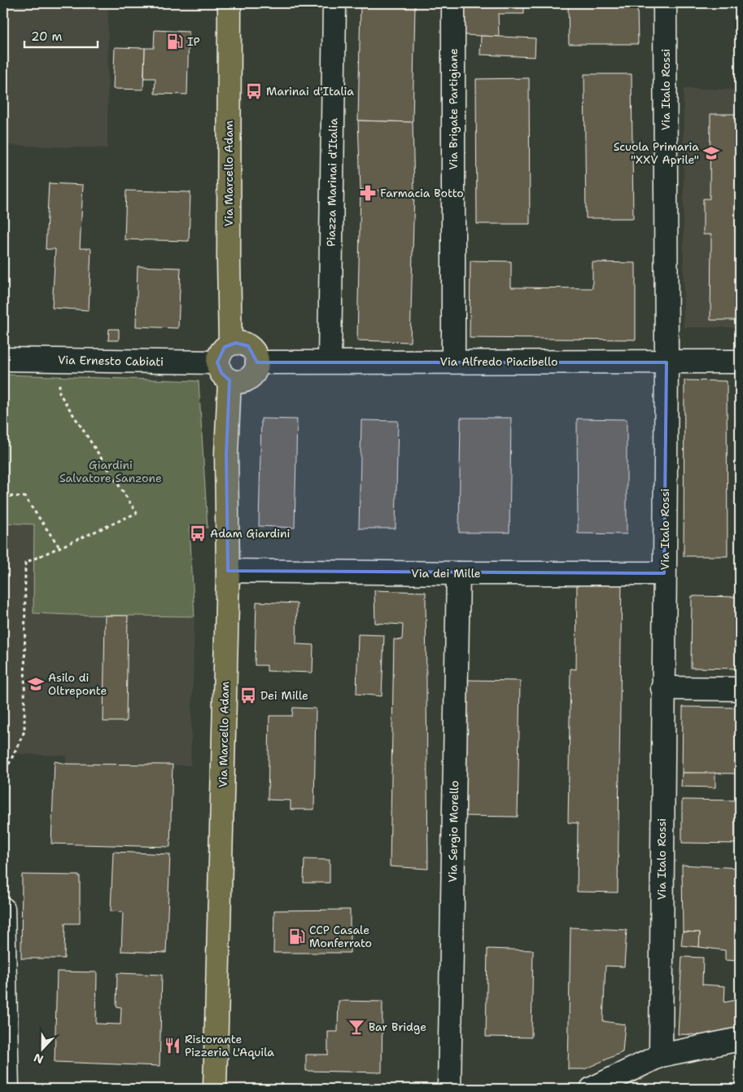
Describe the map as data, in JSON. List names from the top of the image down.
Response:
{
  "streets": {
    "main road": ["Via Marcello Adam"],
    "street": [
      "Via Italo Rossi",
      "Via Brigate Partigiane",
      "Piazza Marinai d'Italia",
      "Via Ernesto Cabiati",
      "Via Alfredo Piacibello",
      "Via dei Mille",
      "Via Sergio Morello"
    ]
  },
  "crossings": [
    ["Via Italo Rossi", "Via Alfredo Piacibello"],
    ["Via Italo Rossi", "Via dei Mille"],
    ["Via Brigate Partigiane", "Via Alfredo Piacibello"],
    ["Via Marcello Adam", "Via Ernesto Cabiati"],
    ["Via Marcello Adam", "Via Alfredo Piacibello"],
    ["Via Marcello Adam", "Via dei Mille"],
    ["Piazza Marinai d'Italia", "Via Alfredo Piacibello"],
    ["Via Ernesto Cabiati", "Via Alfredo Piacibello"],
    ["Via dei Mille", "Via Sergio Morello"]
  ],
  "parks": ["Giardini Salvatore Sanzone"],
  "places": {
    "fuel station": ["IP", "CCP Casale Monferrato"],
    "bus stop": ["Marinai d'Italia", "Adam Giardini", "Dei Mille"],
    "school or university": ["Scuola Primaria \"XXV Aprile\"", "Asilo di Oltreponte"],
    "pharmacy": ["Farmacia Botto"],
    "bar": ["Bar Bridge"],
    "restaurant": ["Ristorante Pizzeria L'Aquila"]
  },
  "scale_bar": "20 m",
  "north": "bottom"
}
